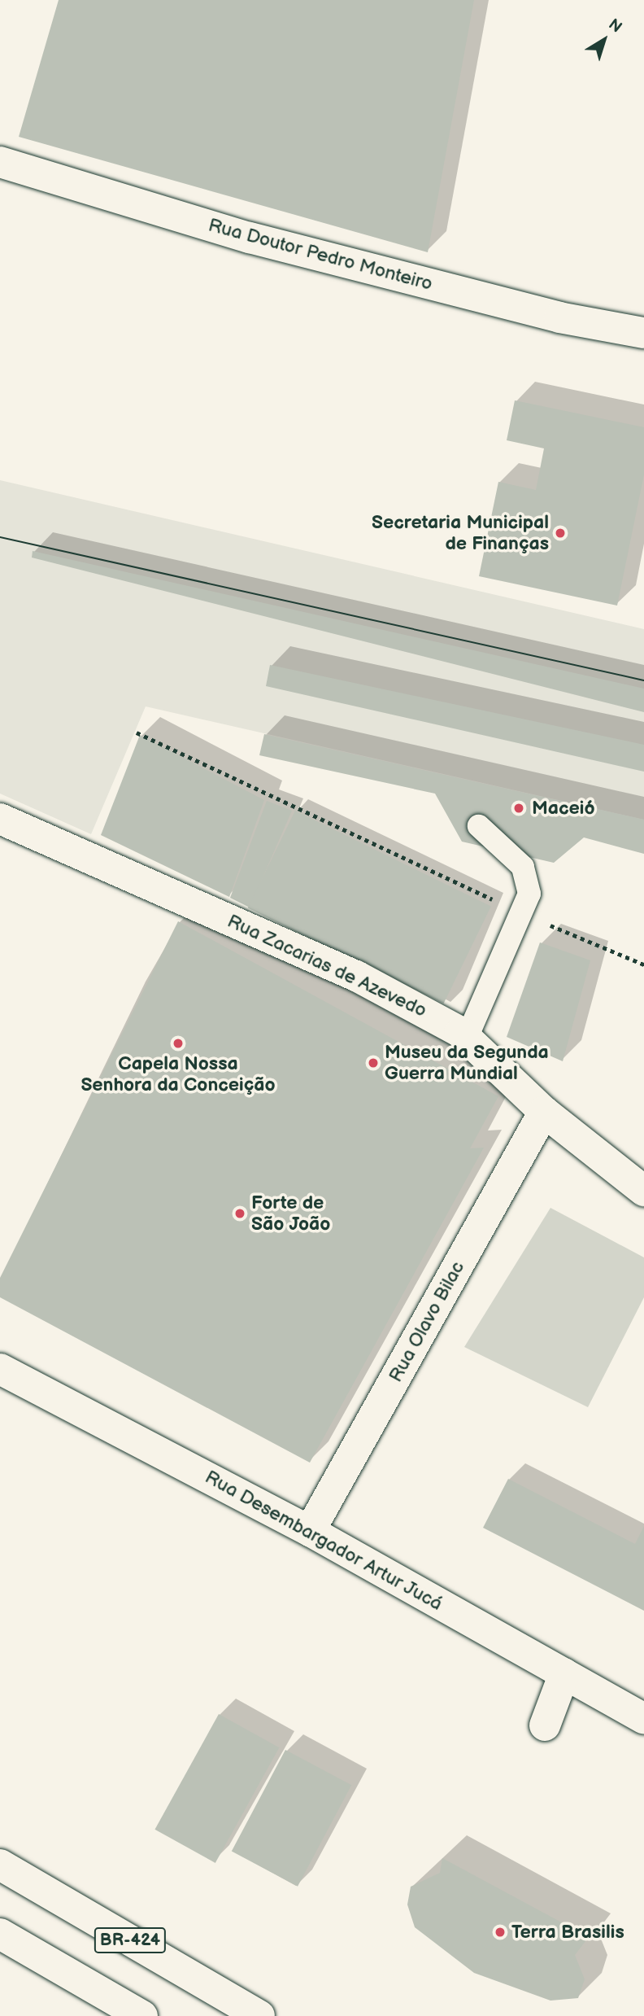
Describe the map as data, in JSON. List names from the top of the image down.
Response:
{
  "streets": {
    "main road": [
      "Rua Doutor Pedro Monteiro",
      "Rua Zacarias de Azevedo",
      "Rua Olavo Bilac",
      "Rua Desembargador Artur Jucá",
      "BR-424"
    ]
  },
  "crossings": [
    ["Rua Zacarias de Azevedo", "Rua Olavo Bilac"],
    ["Rua Olavo Bilac", "Rua Desembargador Artur Jucá"]
  ],
  "places": [
    "Secretaria Municipal de Finanças",
    "Maceió",
    "Capela Nossa Senhora da Conceição",
    "Museu da Segunda Guerra Mundial",
    "Forte de São João",
    "Terra Brasilis"
  ],
  "north": "top right"
}
